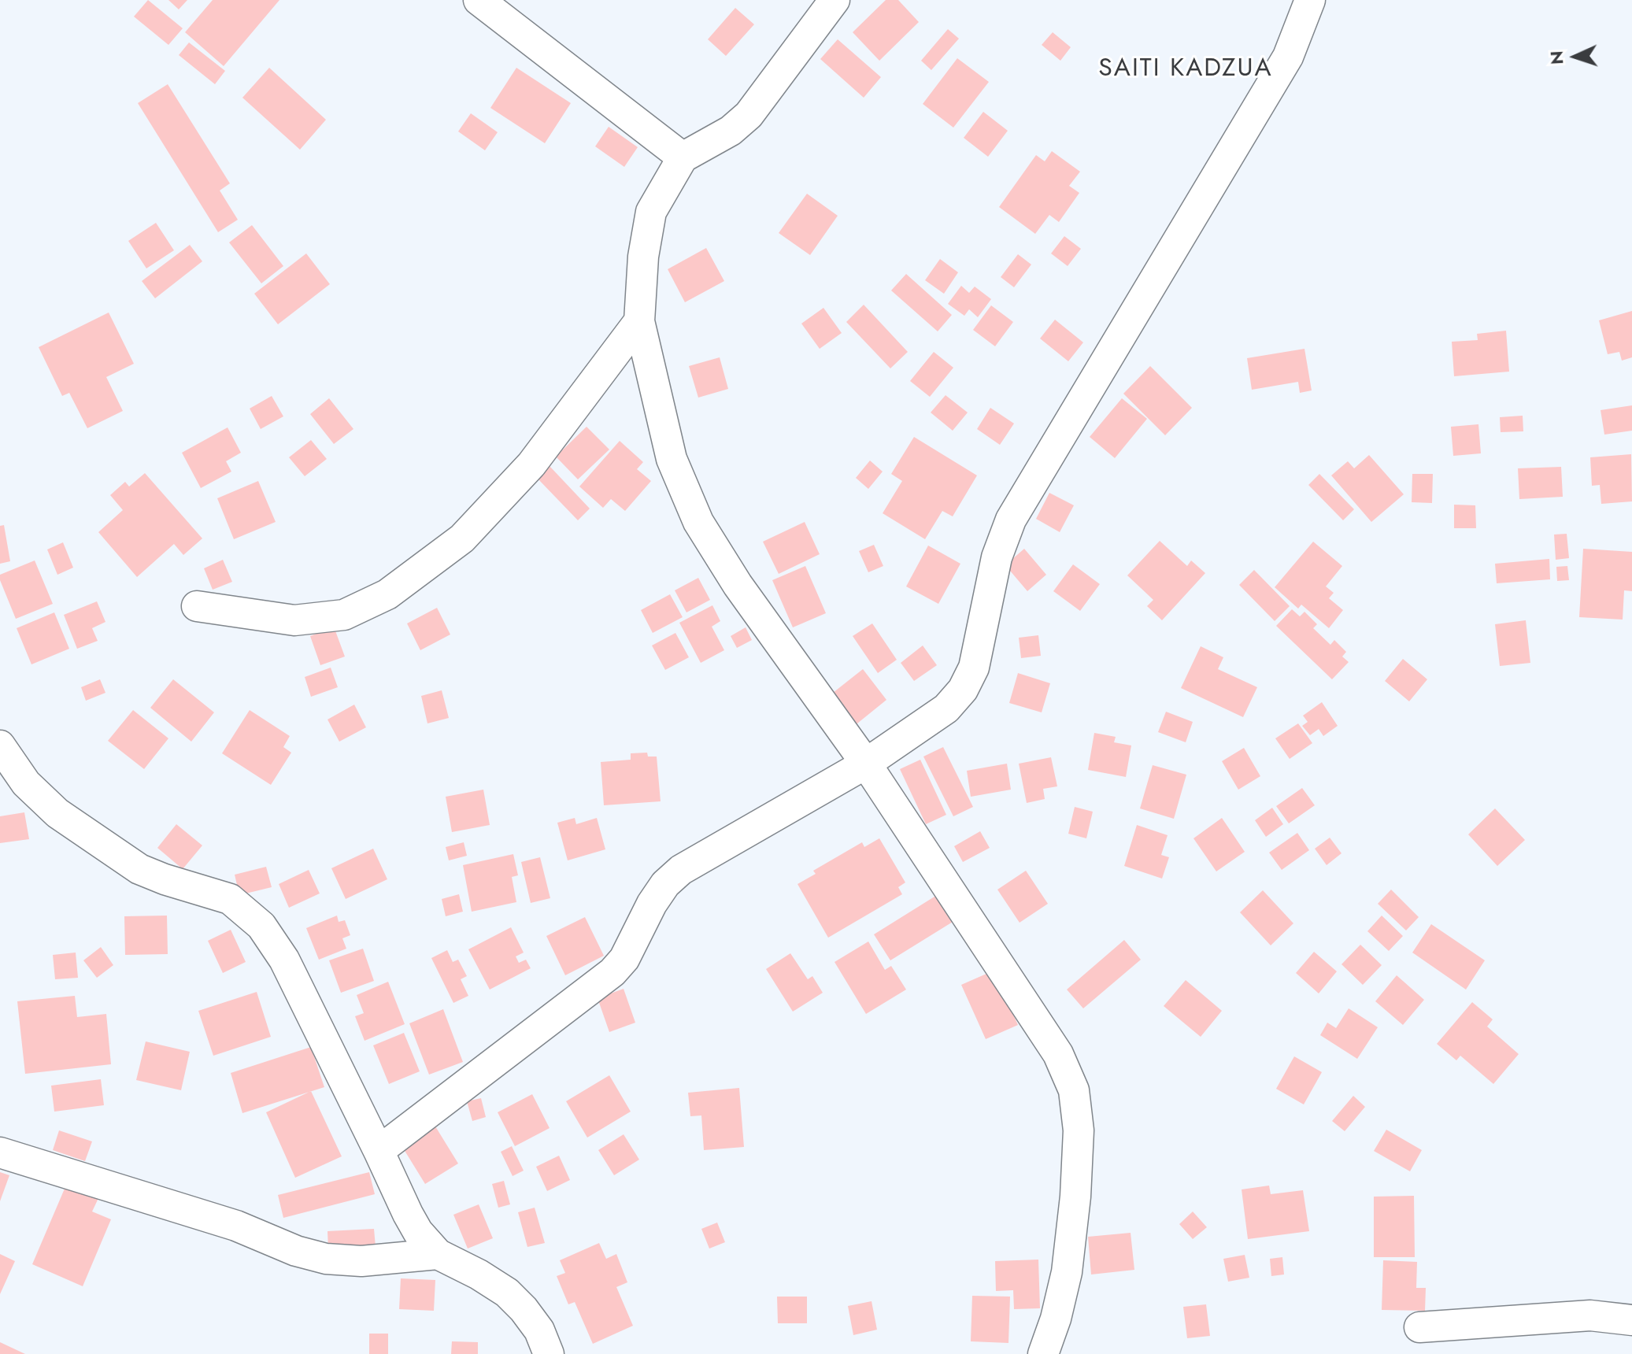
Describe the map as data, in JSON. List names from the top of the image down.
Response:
{
  "districts": ["SAITI KADZUA"],
  "north": "left"
}
